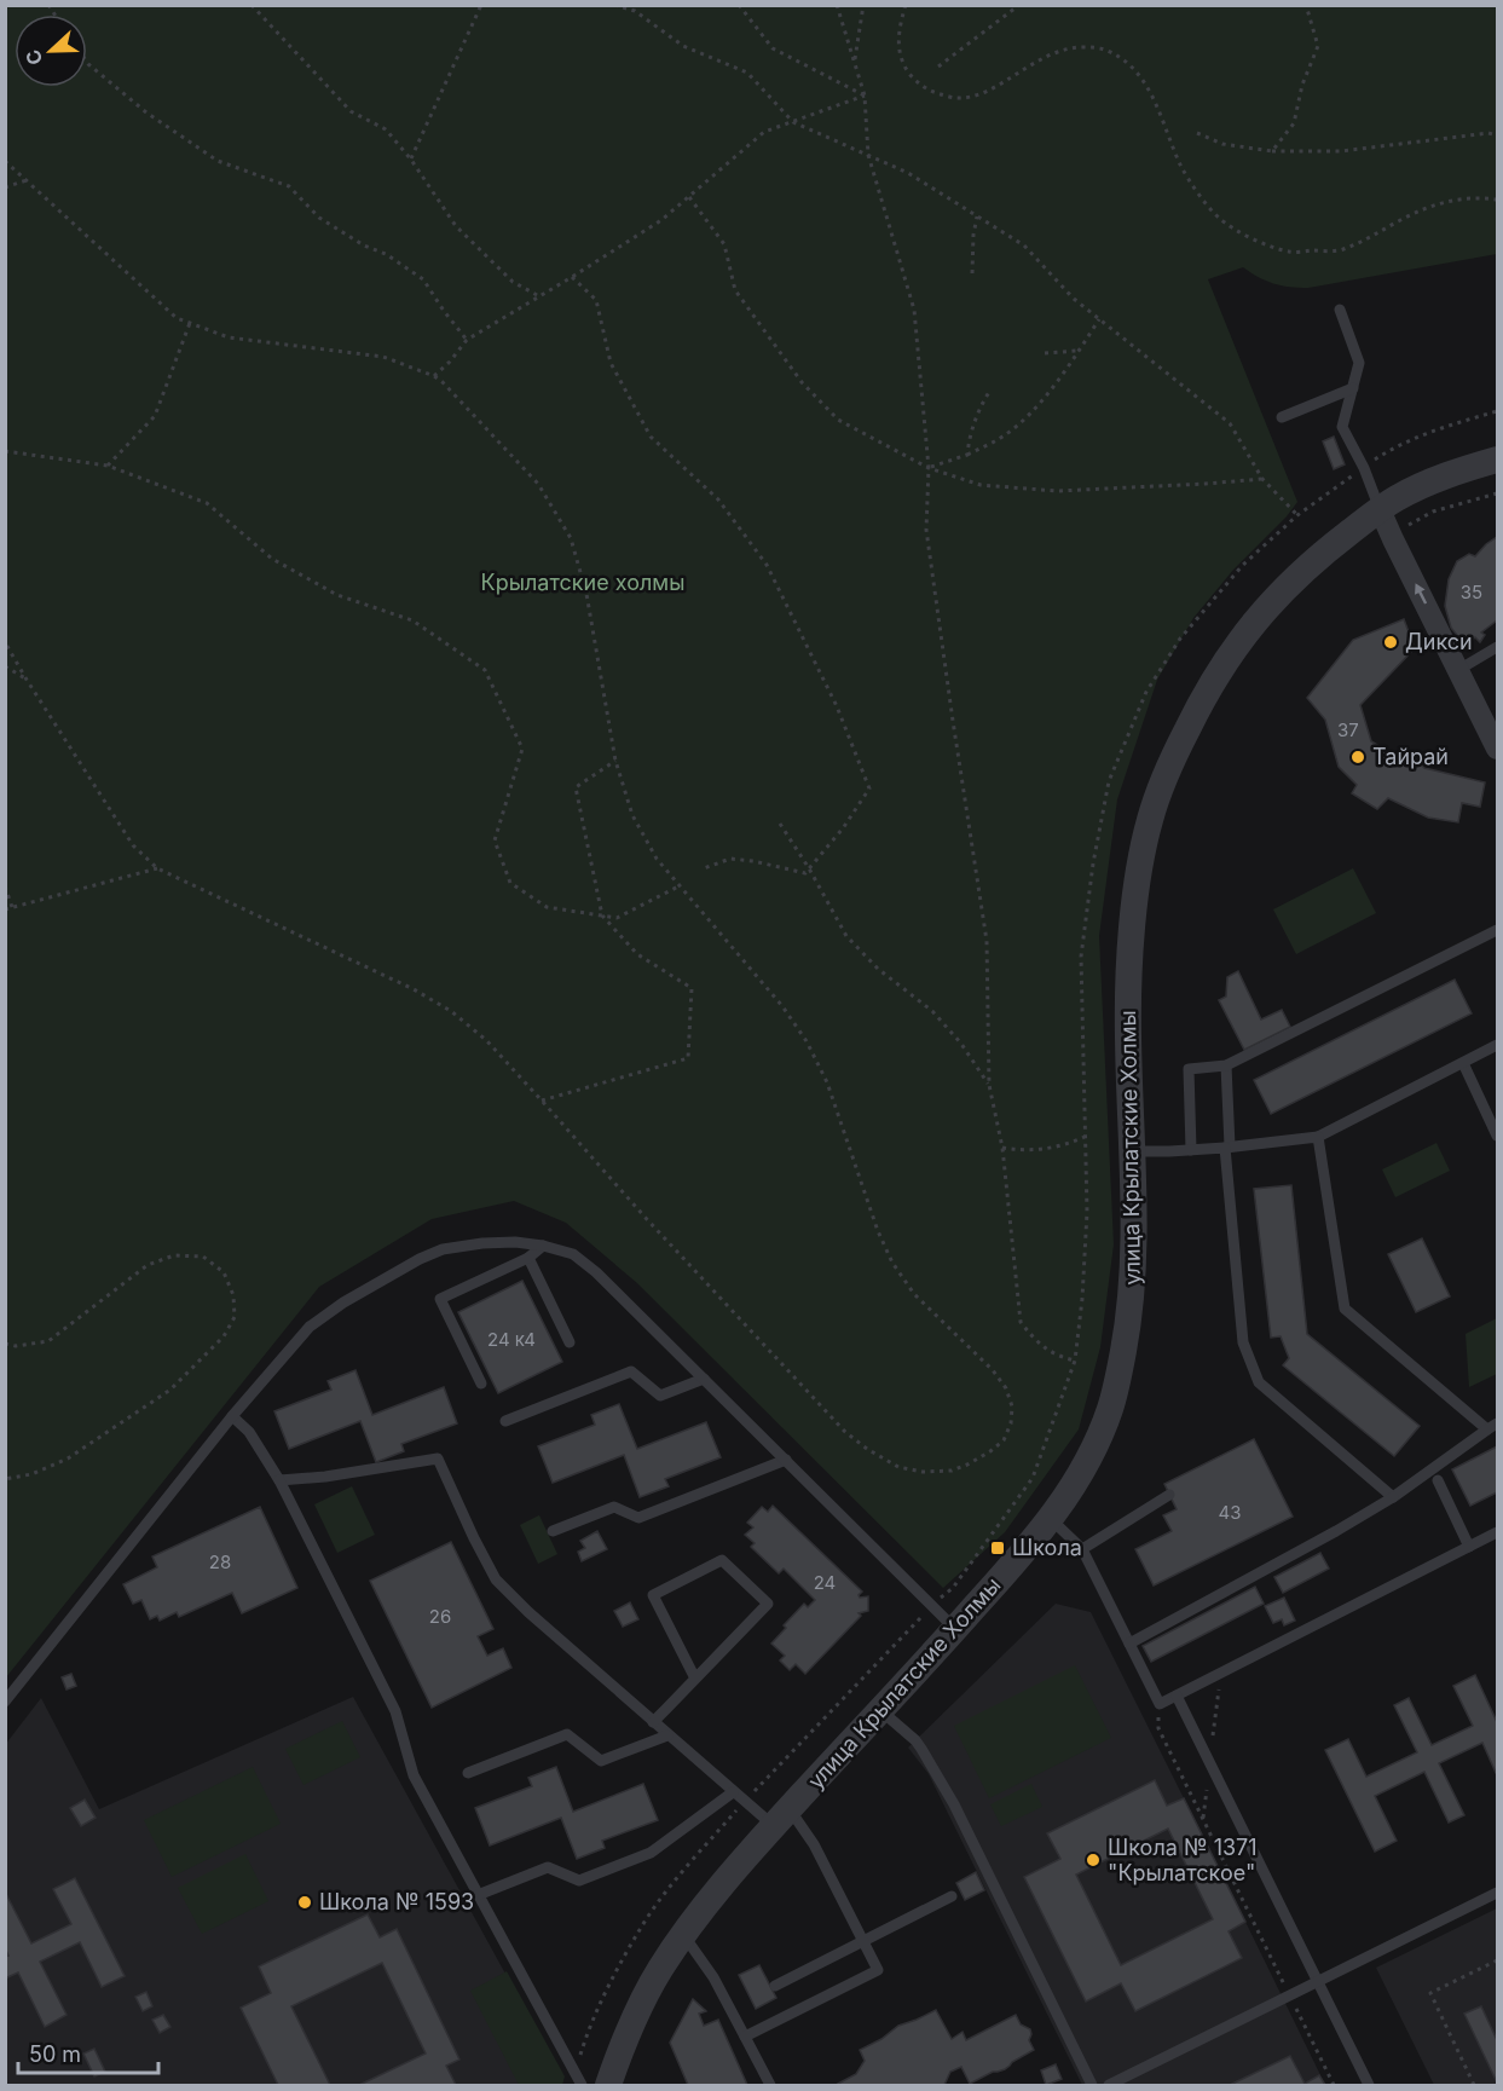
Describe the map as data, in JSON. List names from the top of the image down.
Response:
{
  "streets": {
    "street": ["улица Крылатские Холмы"]
  },
  "parks": ["Крылатские холмы"],
  "places": {
    "other": [
      "Дикси",
      "Тайрай",
      "Школа № 1371 \"Крылатское\"",
      "Школа № 1593"
    ],
    "transit": ["Школа"]
  },
  "house_numbers": [
    "35",
    "37",
    "24 к4",
    "43",
    "28",
    "24",
    "26"
  ],
  "scale_bar": "50 m",
  "north": "left"
}
